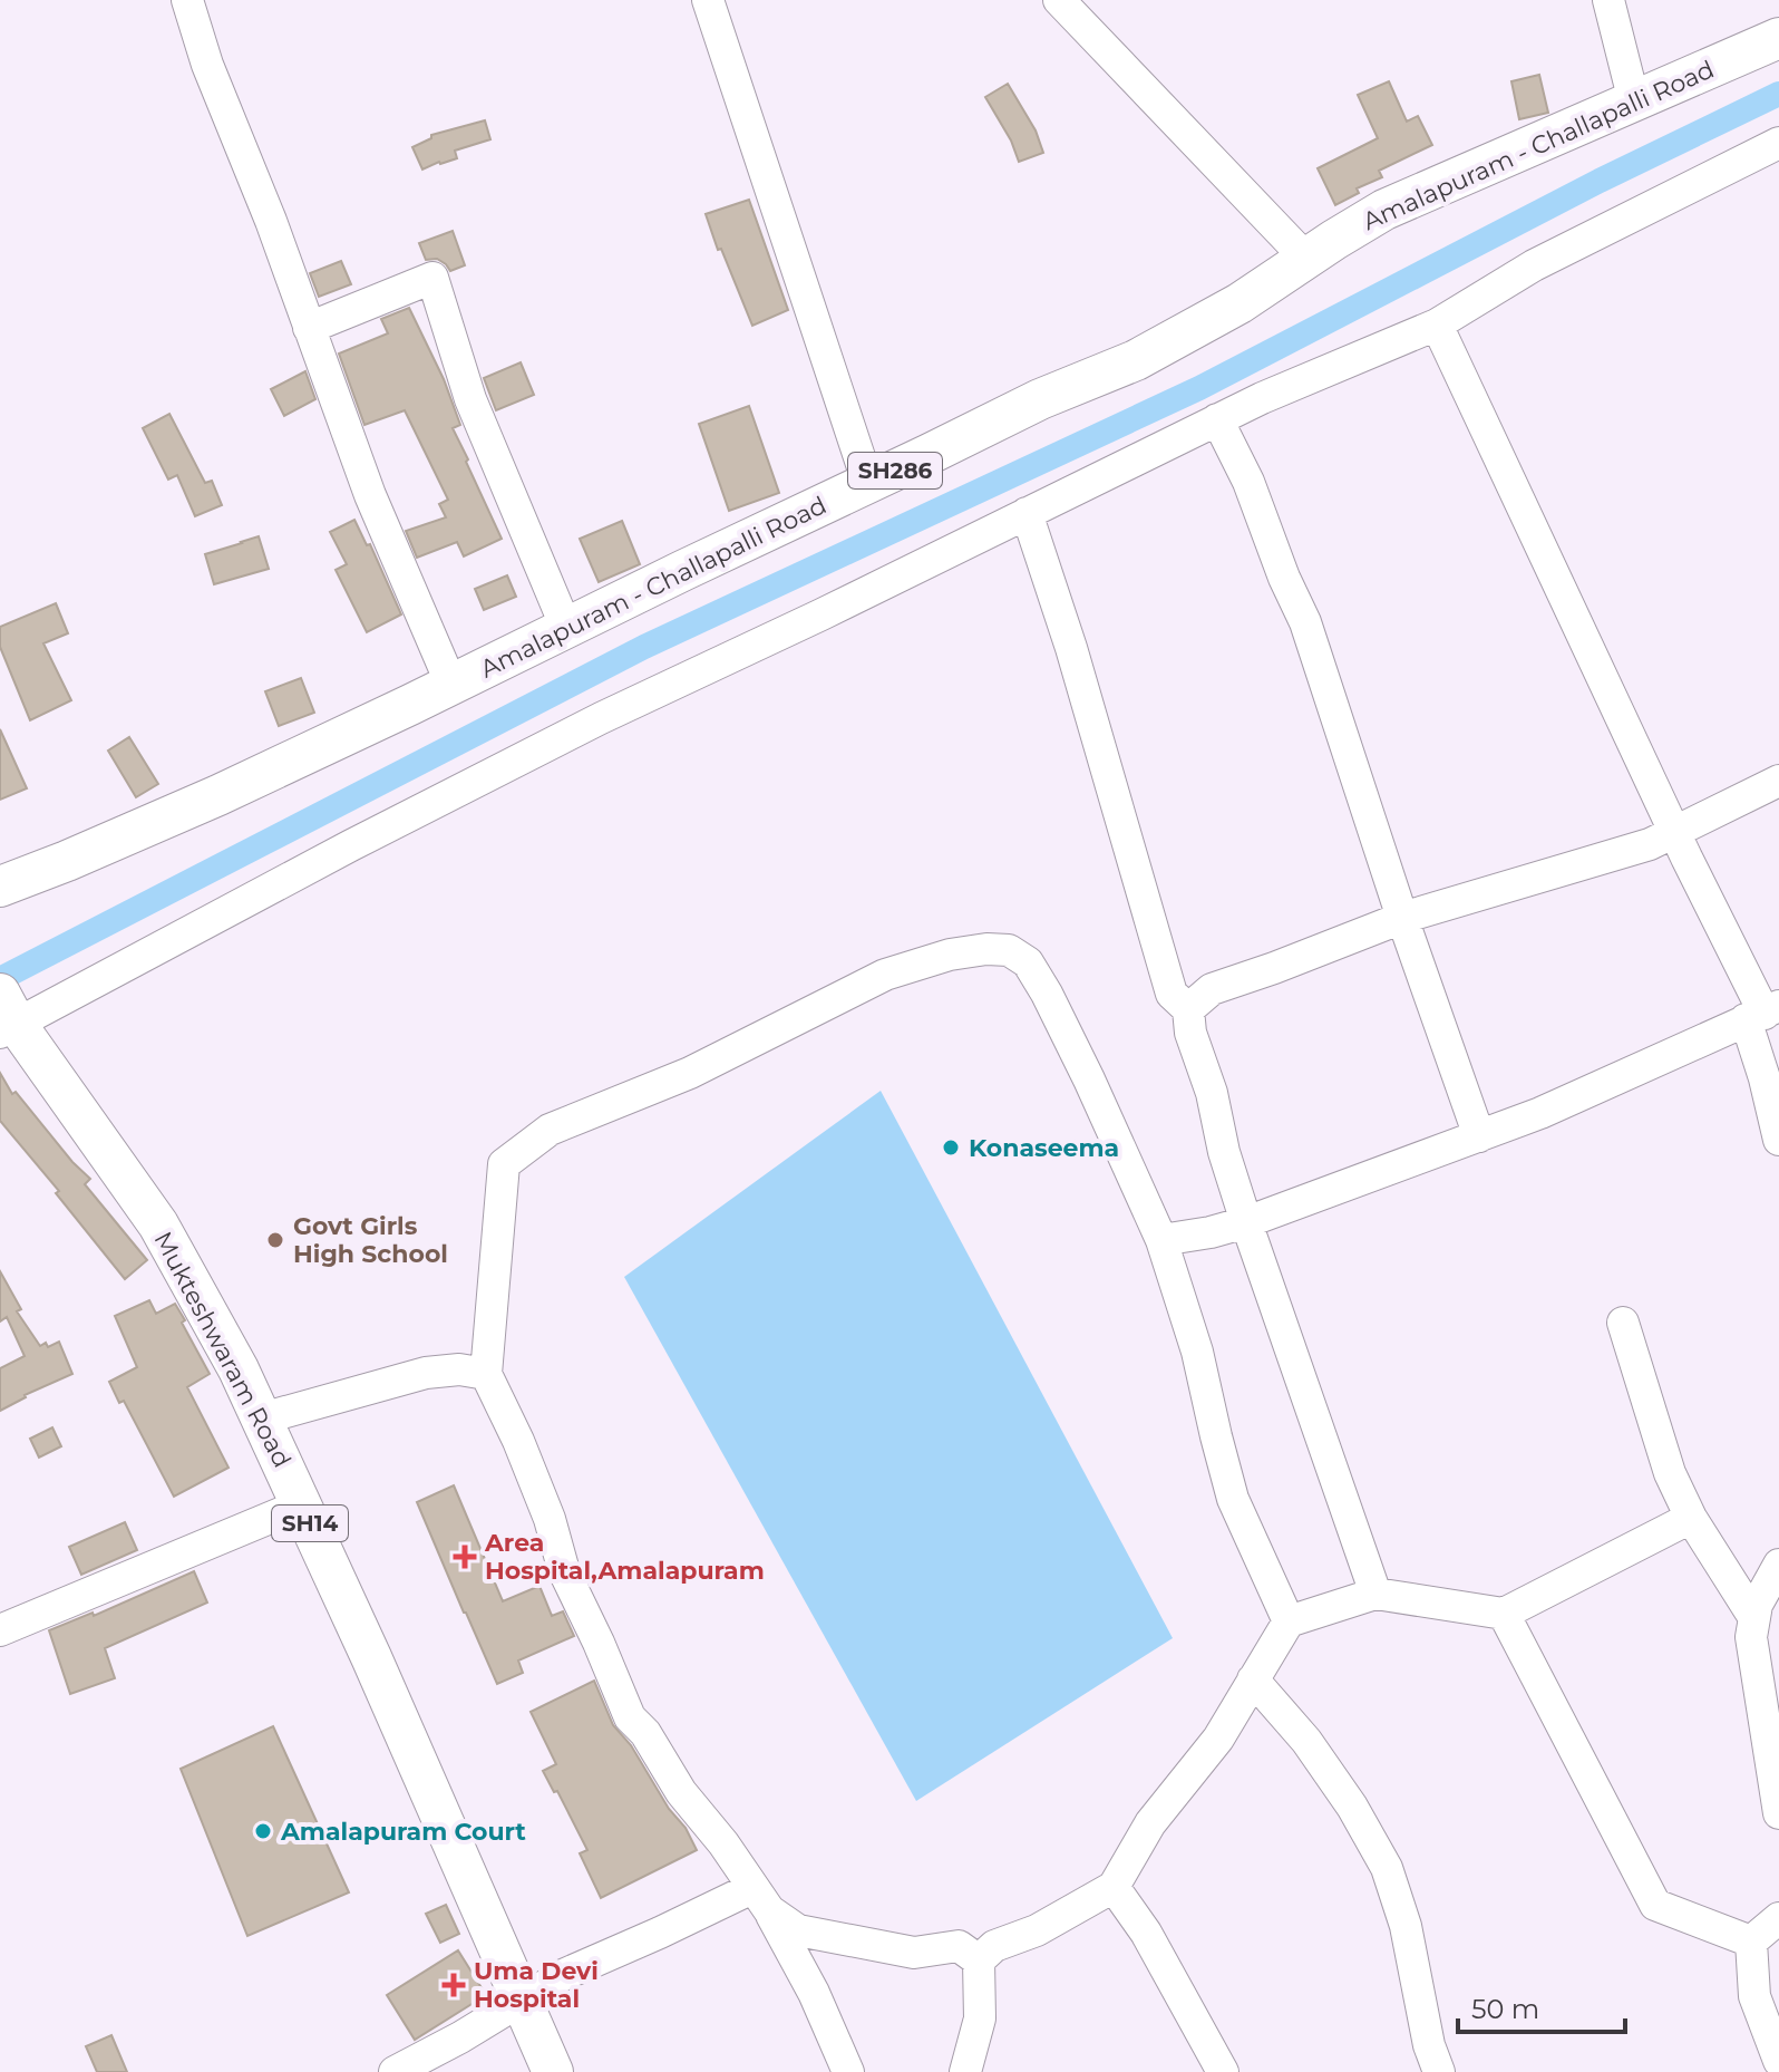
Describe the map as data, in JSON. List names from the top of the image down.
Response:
{
  "streets": {
    "main road": [
      "Amalapuram - Challapalli Road",
      "SH286",
      "Mukteshwaram Road",
      "SH14"
    ]
  },
  "places": {
    "other": ["Konaseema", "Govt Girls High School", "Amalapuram Court"],
    "health": ["Area Hospital,Amalapuram", "Uma Devi Hospital"]
  },
  "scale_bar": "50 m"
}
